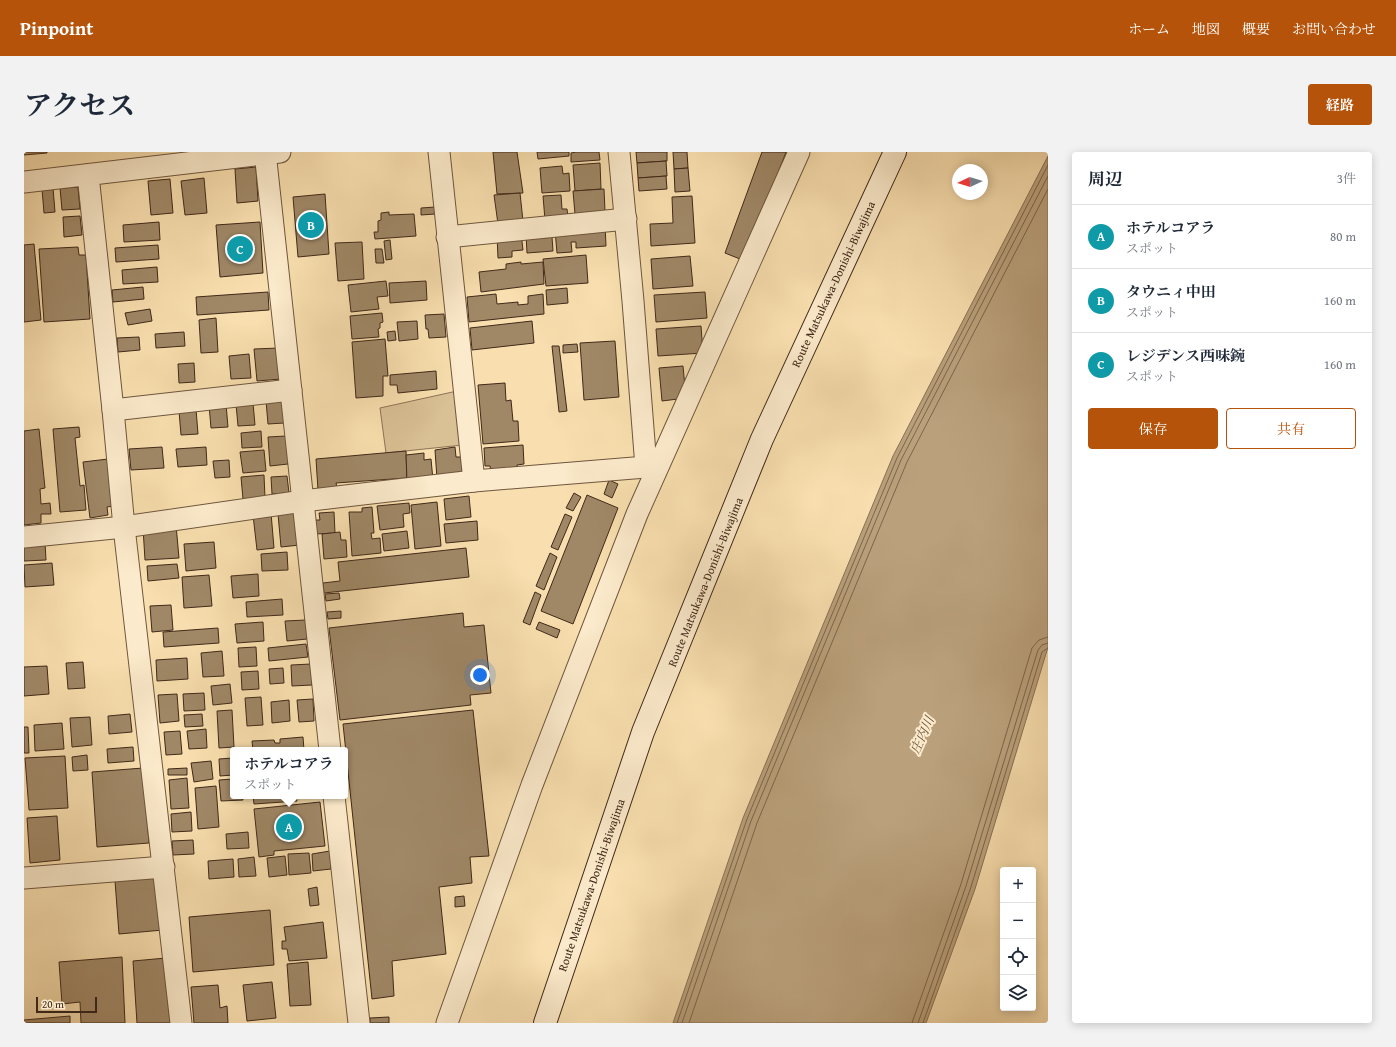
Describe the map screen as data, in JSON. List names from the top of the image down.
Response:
{
  "streets": {
    "main road": ["Route Matsukawa-Donishi-Biwajima"]
  },
  "water": ["庄内川"],
  "scale_bar": "20 m",
  "north": "left",
  "page": {
    "header": "Pinpoint",
    "nav": [
      "ホーム",
      "地図",
      "概要",
      "お問い合わせ"
    ],
    "title": "アクセス",
    "buttons": [
      "経路",
      ["保存", "共有"]
    ],
    "heading": ["周辺", "3件"],
    "list": [
      {
        "mark": "A",
        "name": "ホテルコアラ",
        "note": "スポット",
        "value": "80 m"
      },
      {
        "mark": "B",
        "name": "タウニィ中田",
        "note": "スポット",
        "value": "160 m"
      },
      {
        "mark": "C",
        "name": "レジデンス西味鋺",
        "note": "スポット",
        "value": "160 m"
      }
    ],
    "pins": ["B", "C", "A"],
    "popup": ["ホテルコアラ", "スポット"],
    "map_buttons": ["+", "−"],
    "scale": "20 m"
  }
}
